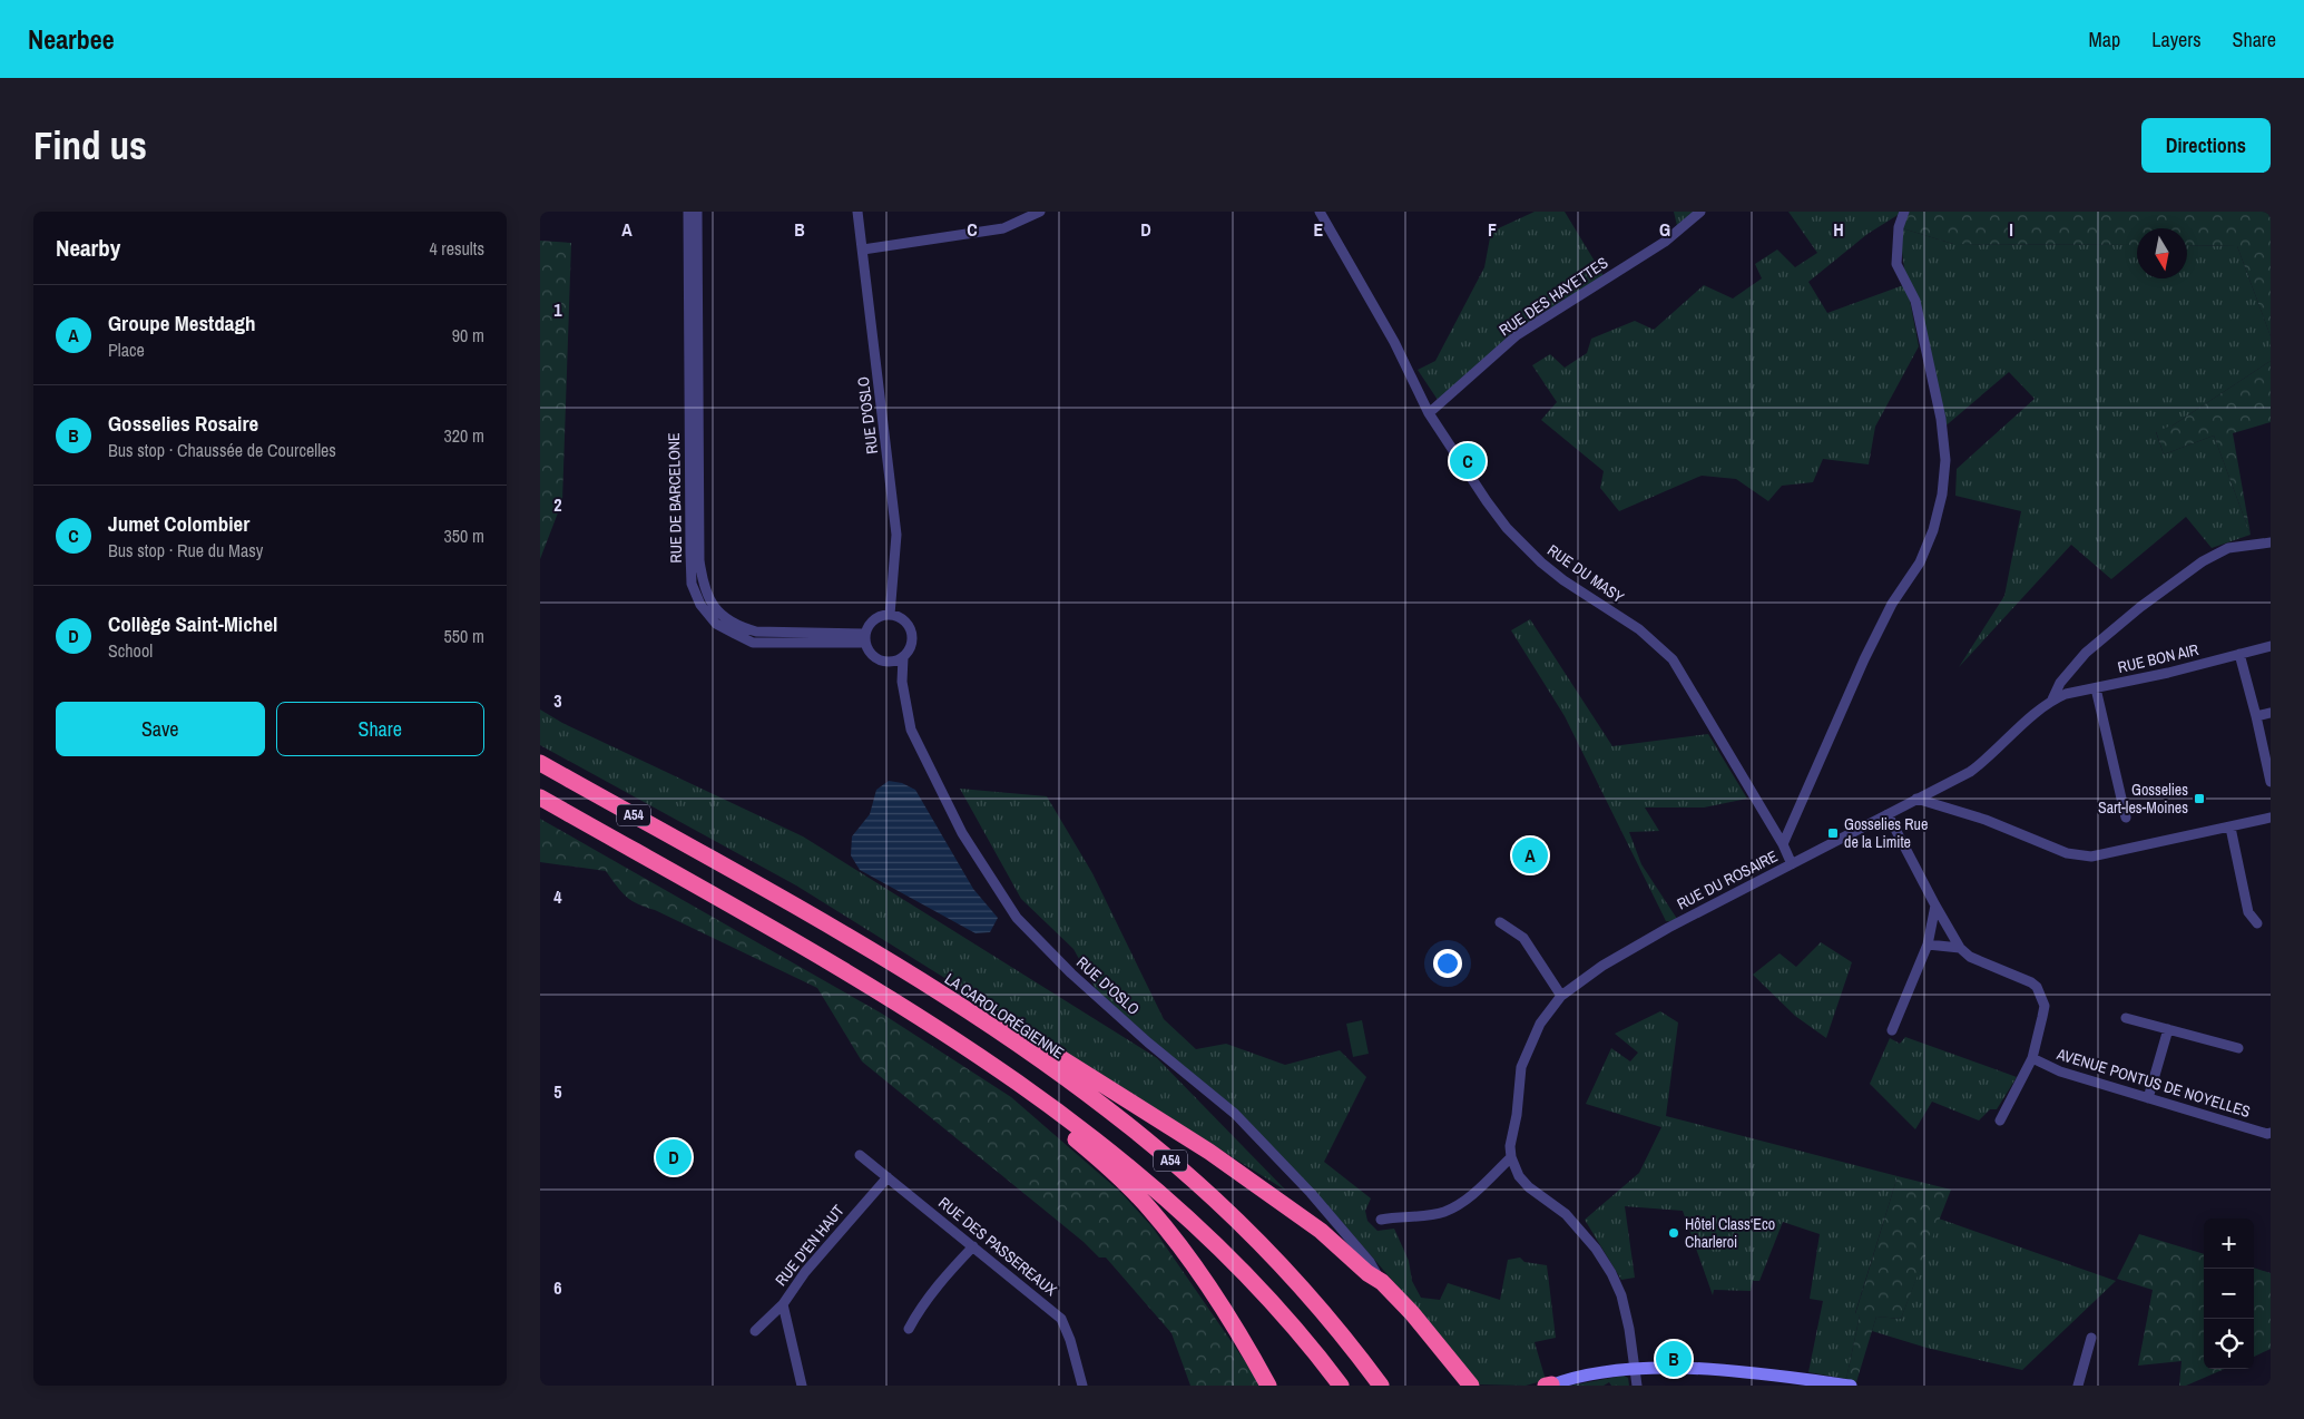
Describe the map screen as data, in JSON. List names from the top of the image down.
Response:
{
  "streets": {
    "highway": ["A54", "LA CAROLORÉGIENNE"],
    "street": [
      "RUE DES HAYETTES",
      "RUE D'OSLO",
      "RUE DE BARCELONE",
      "RUE DU MASY",
      "RUE BON AIR",
      "RUE DU ROSAIRE",
      "AVENUE PONTUS DE NOYELLES",
      "RUE D'EN HAUT",
      "RUE DES PASSEREAUX"
    ]
  },
  "crossings": [
    ["RUE DES HAYETTES", "RUE DU MASY"],
    ["RUE D'OSLO", "RUE DE BARCELONE"],
    ["RUE DU MASY", "RUE DU ROSAIRE"],
    ["RUE BON AIR", "RUE DU ROSAIRE"],
    ["RUE D'EN HAUT", "RUE DES PASSEREAUX"]
  ],
  "places": {
    "transit": ["Gosselies Sart-les-Moines", "Gosselies Rue de la Limite"],
    "other": ["Hôtel Class‘Eco Charleroi"]
  },
  "north": "bottom",
  "page": {
    "header": "Nearbee",
    "nav": ["Map", "Layers", "Share"],
    "buttons": [
      "Directions",
      ["Save", "Share"]
    ],
    "title": "Find us",
    "heading": ["Nearby", "4 results"],
    "list": [
      {
        "mark": "A",
        "name": "Groupe Mestdagh",
        "note": "Place",
        "value": "90 m"
      },
      {
        "mark": "B",
        "name": "Gosselies Rosaire",
        "note": "Bus stop · Chaussée de Courcelles",
        "value": "320 m"
      },
      {
        "mark": "C",
        "name": "Jumet Colombier",
        "note": "Bus stop · Rue du Masy",
        "value": "350 m"
      },
      {
        "mark": "D",
        "name": "Collège Saint-Michel",
        "note": "School",
        "value": "550 m"
      }
    ],
    "pins": [
      "C",
      "A",
      "D",
      "B"
    ],
    "map_buttons": ["+", "−"]
  },
  "grid": {
    "columns": [
      "A",
      "B",
      "C",
      "D",
      "E",
      "F",
      "G",
      "H",
      "I"
    ],
    "rows": [
      "1",
      "2",
      "3",
      "4",
      "5",
      "6"
    ]
  }
}
